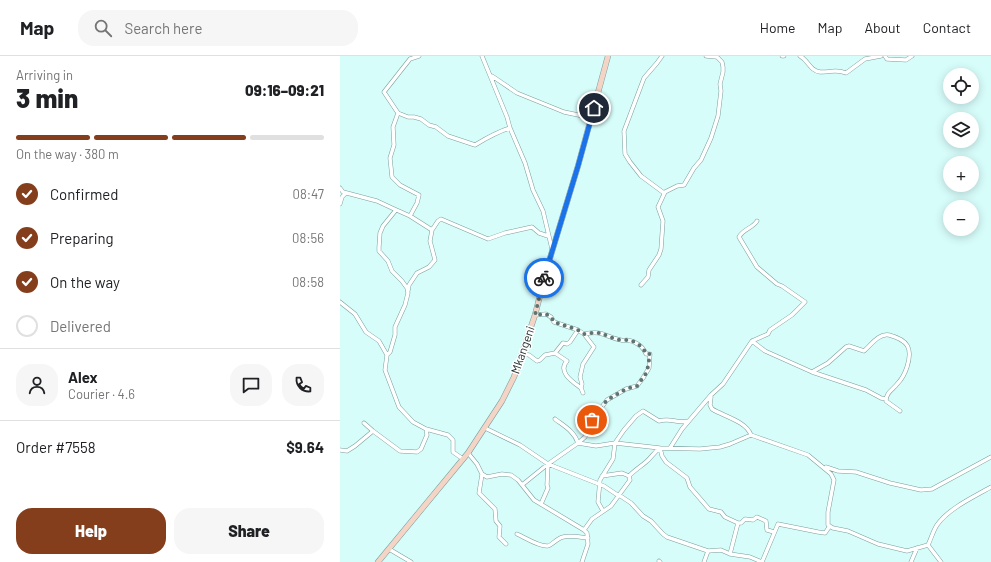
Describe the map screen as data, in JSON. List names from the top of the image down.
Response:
{
  "streets": {
    "street": ["Mkangeni"]
  },
  "page": {
    "header": "Map",
    "search": "Search here",
    "nav": [
      "Home",
      "Map",
      "About",
      "Contact"
    ],
    "heading": ["3 min", "Arriving in", "09:16–09:21"],
    "panel": [
      "Alex",
      "Courier · 4.6",
      "Order #7558",
      "$9.64"
    ],
    "map_buttons": ["+", "−"],
    "bar": "On the way · 380 m",
    "list": [
      ["Confirmed", "08:47"],
      ["Preparing", "08:56"],
      ["On the way", "08:58"],
      "Delivered"
    ],
    "buttons": ["Help", "Share"]
  }
}
